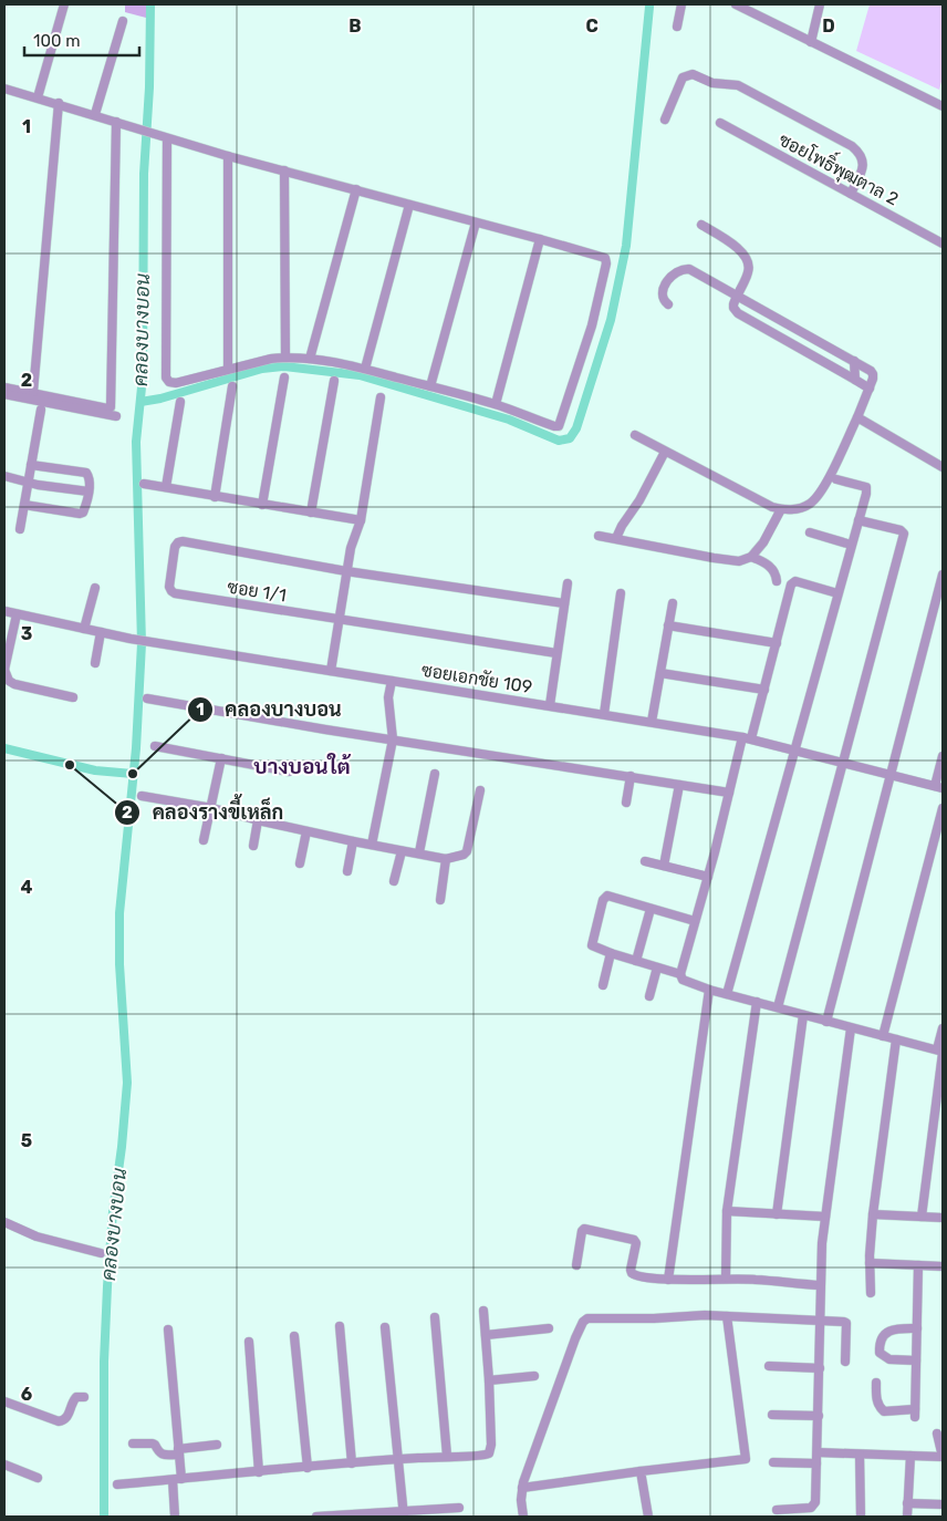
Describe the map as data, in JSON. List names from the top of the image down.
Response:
{
  "streets": {
    "street": ["ซอยโพธิ์พุฒตาล 2", "ซอย 1/1", "ซอยเอกชัย 109"]
  },
  "districts": ["บางบอนใต้"],
  "water": ["คลองบางบอน"],
  "places": ["คลองรางขี้เหล็ก", "คลองบางบอน"],
  "scale_bar": "100 m",
  "grid": {
    "columns": ["B", "C", "D"],
    "rows": [
      "1",
      "2",
      "3",
      "4",
      "5",
      "6"
    ]
  }
}
